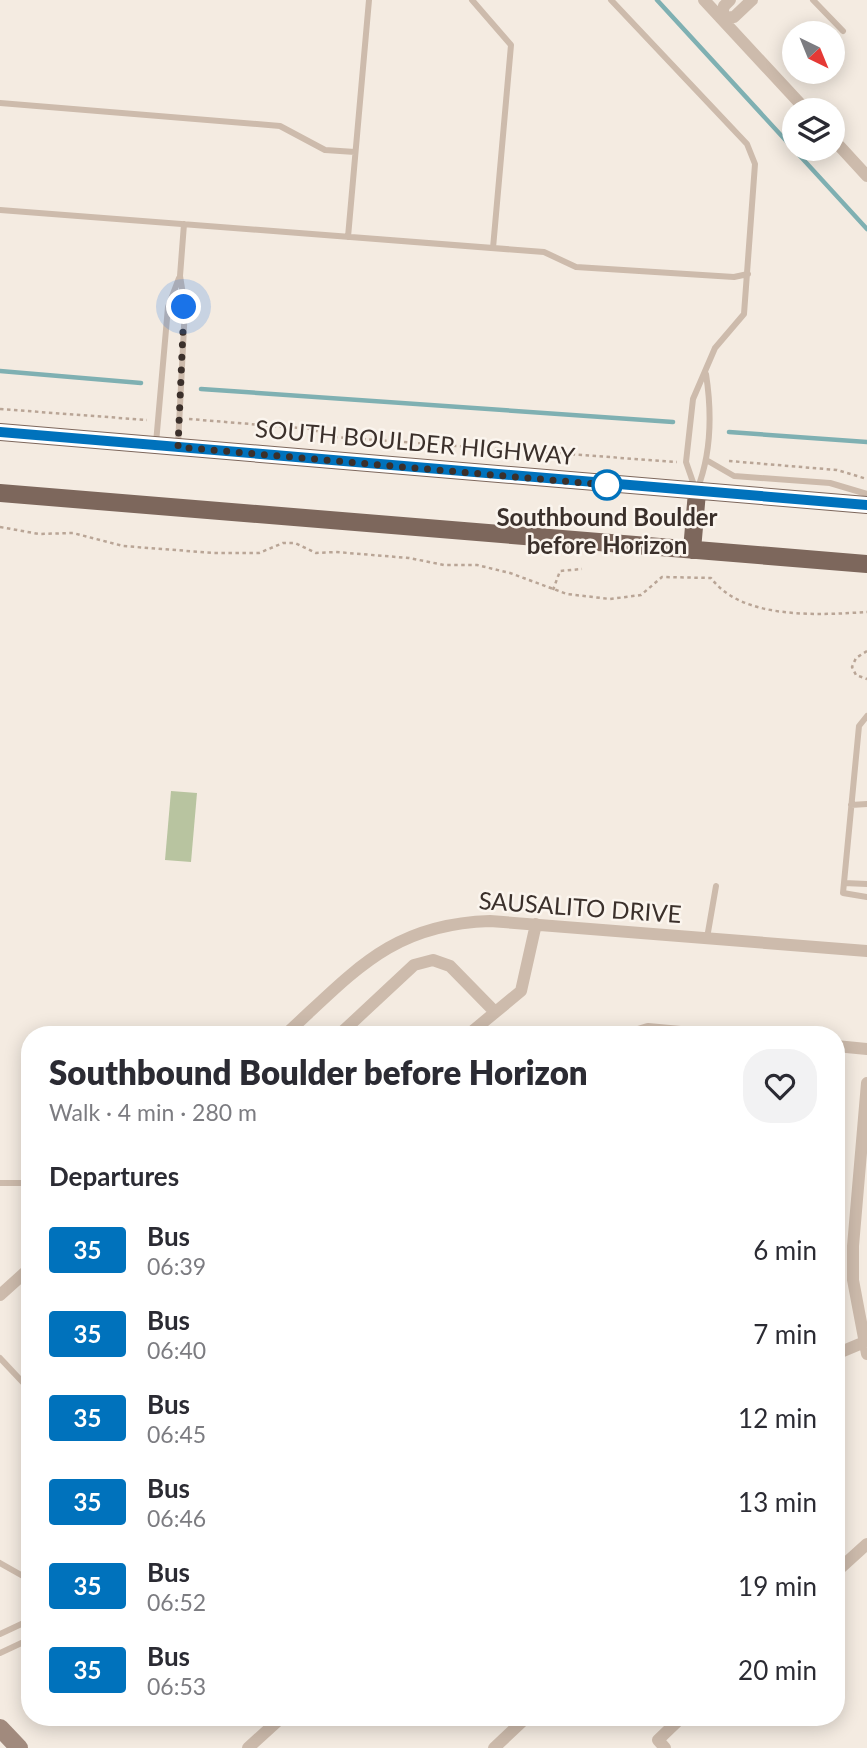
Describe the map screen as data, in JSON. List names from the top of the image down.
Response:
{
  "streets": {
    "main road": ["SOUTH BOULDER HIGHWAY"],
    "street": ["SAUSALITO DRIVE"]
  },
  "places": ["Southbound Boulder before Horizon"],
  "lines": ["bus line 35"],
  "north": "bottom right",
  "page": {
    "heading": [
      ["Southbound Boulder before Horizon", "Walk · 4 min · 280 m"],
      "Departures"
    ],
    "list": [
      {
        "mark": "35",
        "name": "Bus",
        "note": "06:39",
        "value": "6 min"
      },
      {
        "mark": "35",
        "name": "Bus",
        "note": "06:40",
        "value": "7 min"
      },
      {
        "mark": "35",
        "name": "Bus",
        "note": "06:45",
        "value": "12 min"
      },
      {
        "mark": "35",
        "name": "Bus",
        "note": "06:46",
        "value": "13 min"
      },
      {
        "mark": "35",
        "name": "Bus",
        "note": "06:52",
        "value": "19 min"
      },
      {
        "mark": "35",
        "name": "Bus",
        "note": "06:53",
        "value": "20 min"
      }
    ]
  }
}
